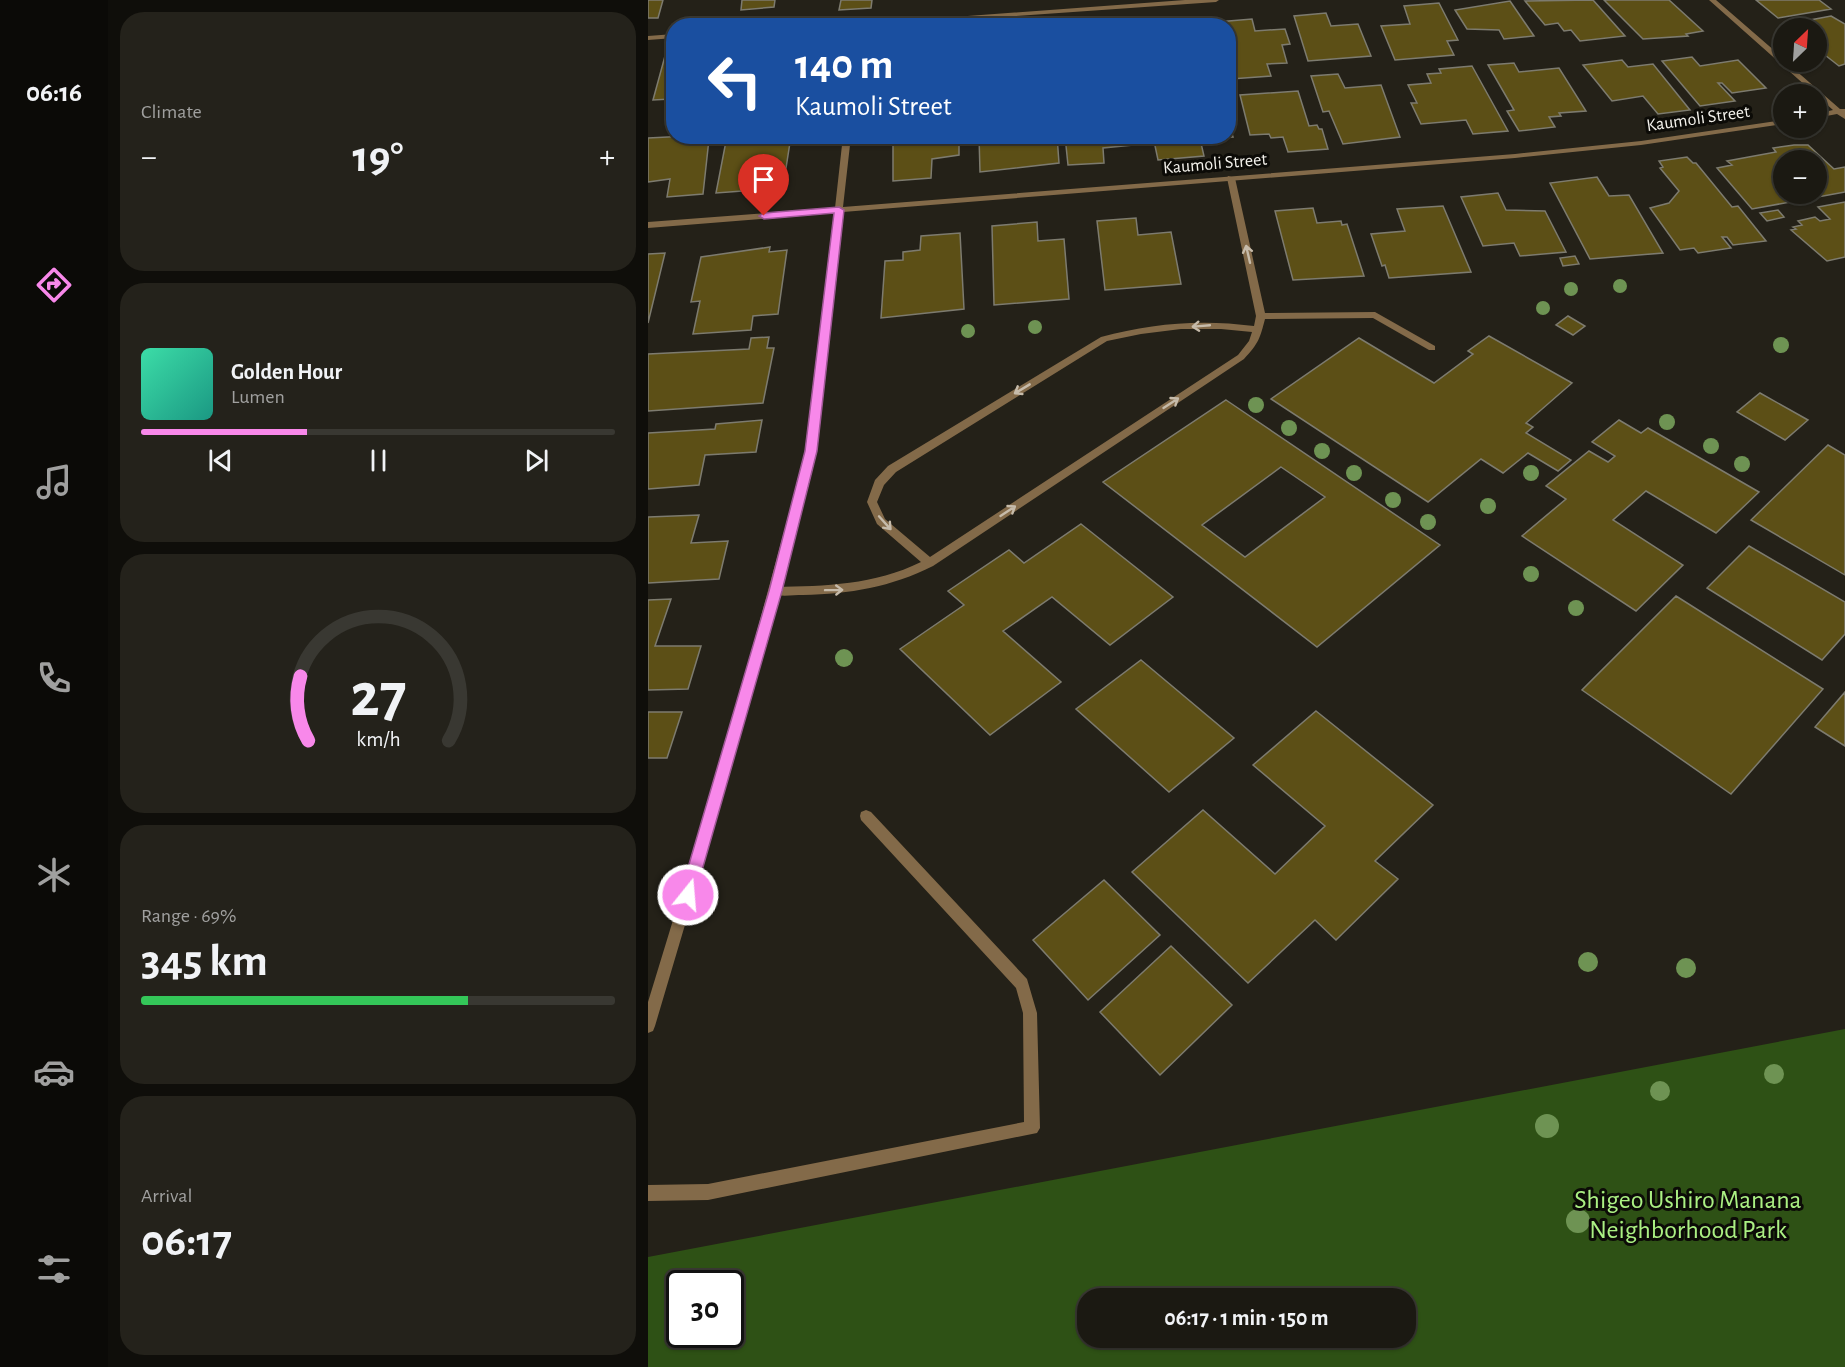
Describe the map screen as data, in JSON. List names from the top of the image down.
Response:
{
  "streets": {
    "street": ["Kaumoli Street"]
  },
  "parks": ["Shigeo Ushiro Manana Neighborhood Park"],
  "north": "top right",
  "page": {
    "tabs": "06:16",
    "tile": [
      "Climate",
      ["Range · 69%", "345 km"],
      ["Arrival", "06:17"]
    ],
    "map_buttons": ["+", "−"],
    "turn": ["140 m", "Kaumoli Street"],
    "heat": ["−", "19°", "+"],
    "song": ["Golden Hour", "Lumen"],
    "limit": "30",
    "trip": "06:17 · 1 min · 150 m",
    "gauge": ["27", "km/h"]
  }
}
